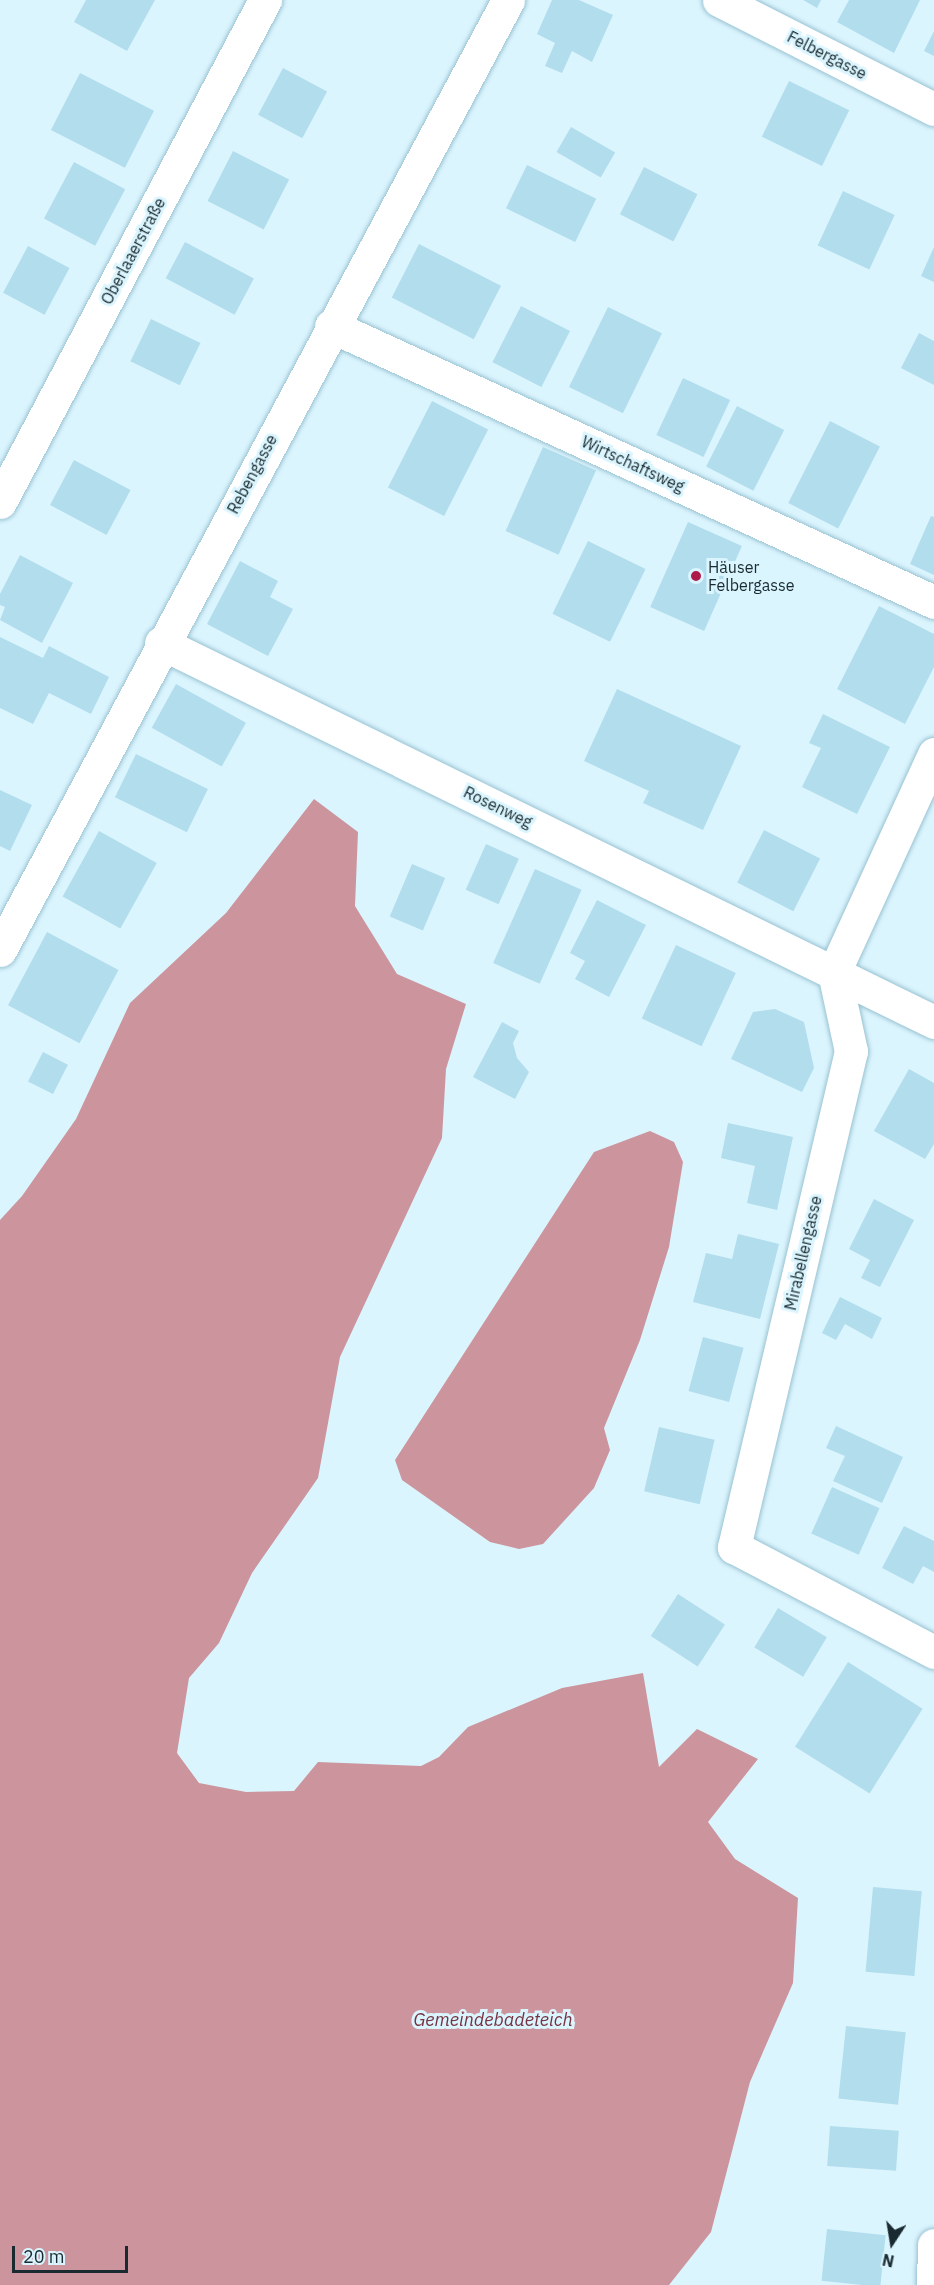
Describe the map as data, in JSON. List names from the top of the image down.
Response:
{
  "streets": {
    "street": [
      "Felbergasse",
      "Oberlaaerstraße",
      "Wirtschaftsweg",
      "Rebengasse",
      "Rosenweg",
      "Mirabellengasse"
    ]
  },
  "crossings": [
    ["Wirtschaftsweg", "Rebengasse"],
    ["Rebengasse", "Rosenweg"],
    ["Rosenweg", "Mirabellengasse"]
  ],
  "water": ["Gemeindebadeteich"],
  "places": ["Häuser Felbergasse"],
  "scale_bar": "20 m",
  "north": "bottom"
}
